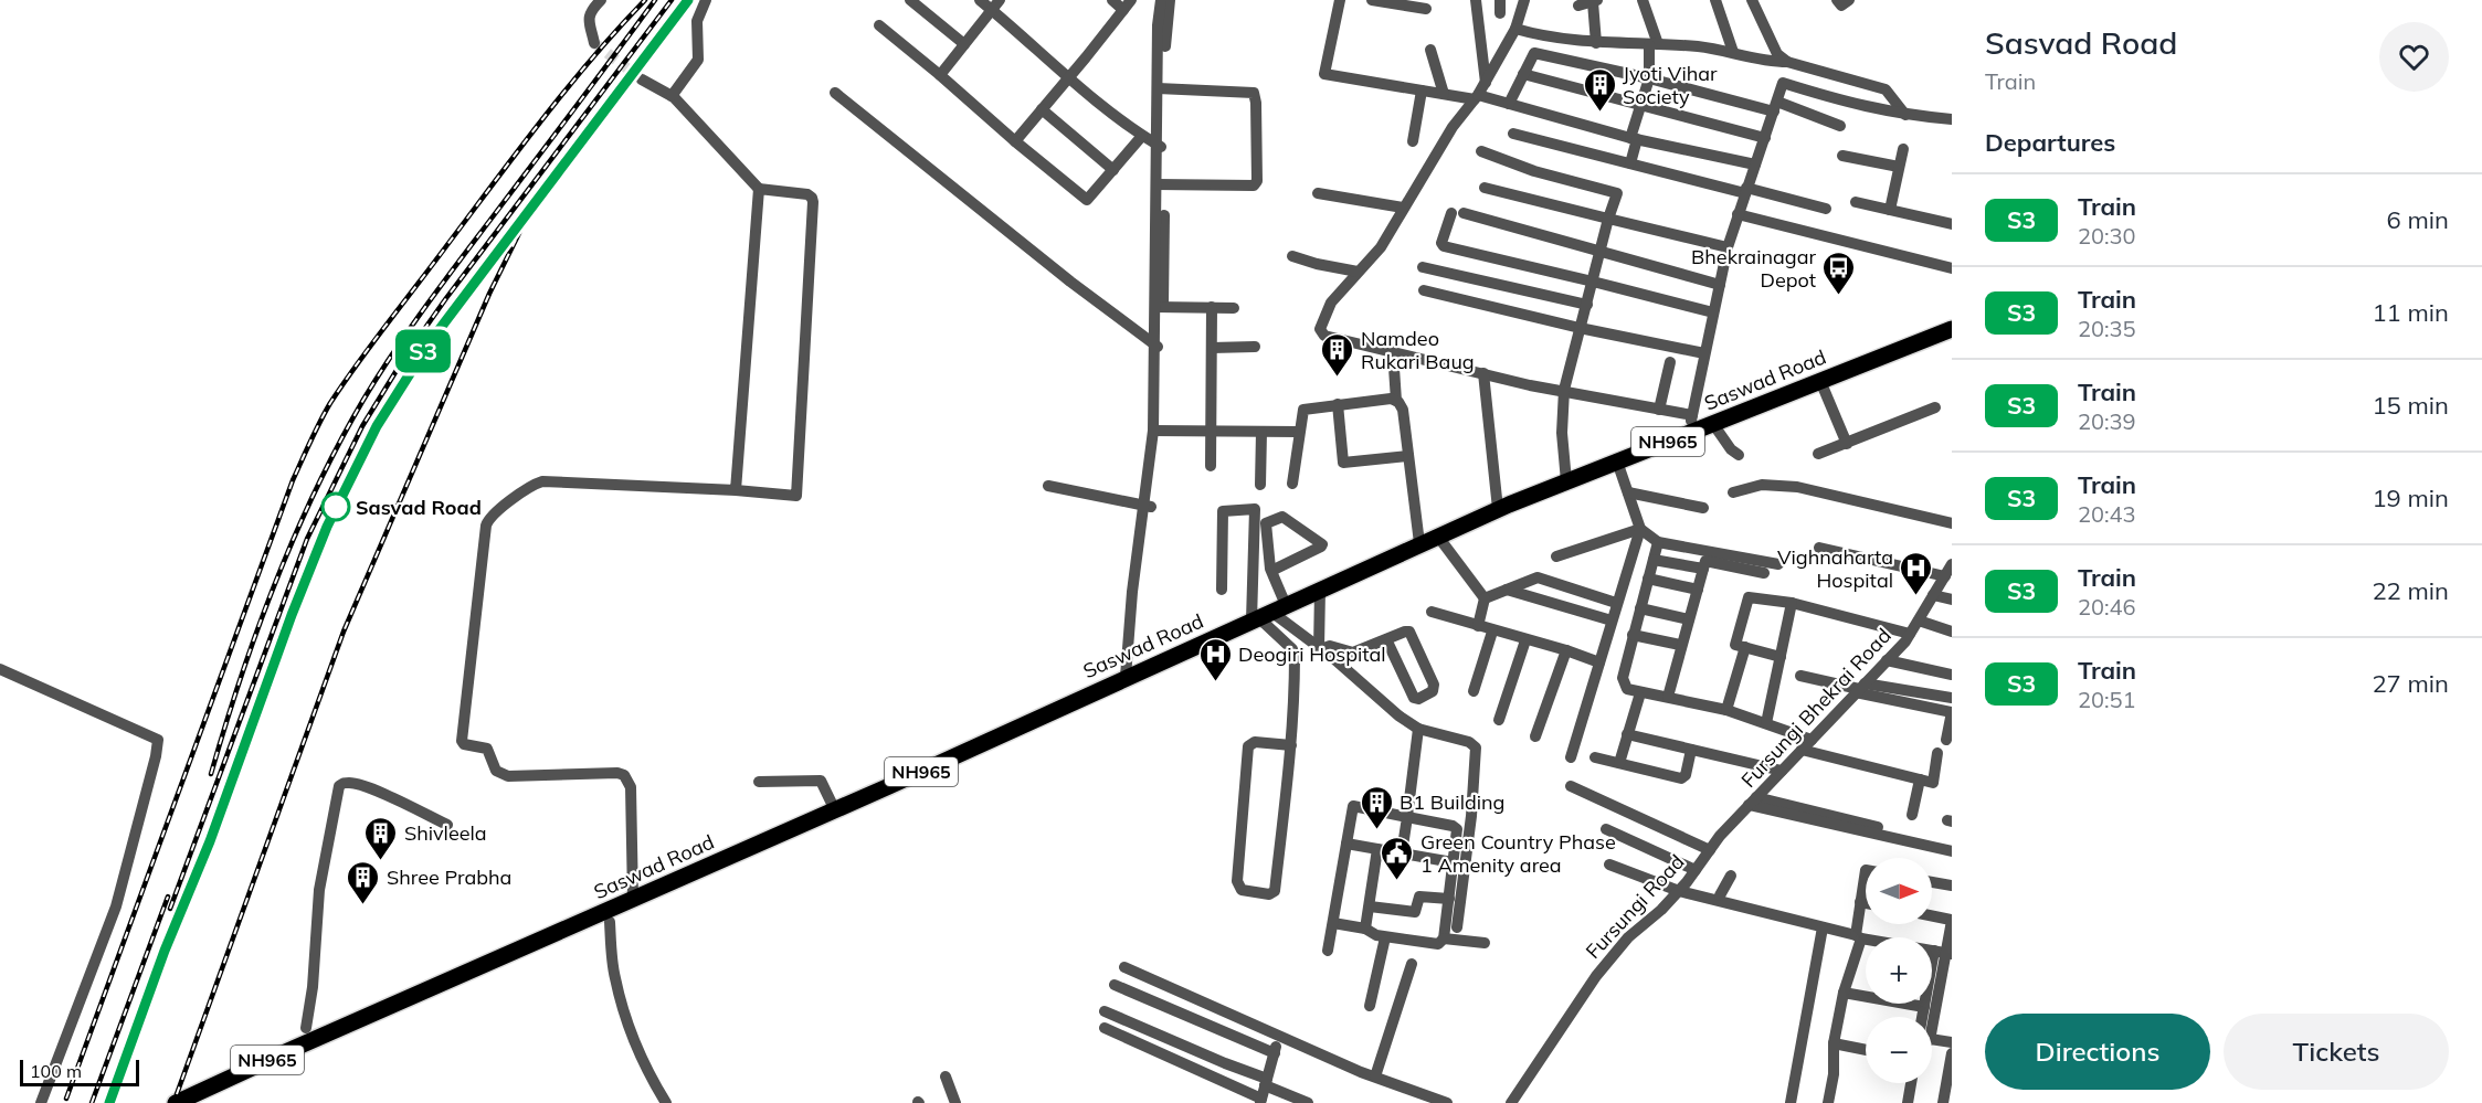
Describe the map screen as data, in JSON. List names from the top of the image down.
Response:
{
  "streets": {
    "highway": ["Saswad Road", "NH965"],
    "street": ["Fursungi Bhekrai Road", "Fursungi Road"]
  },
  "crossings": [
    ["Fursungi Bhekrai Road", "Fursungi Road"]
  ],
  "places": {
    "building": [
      "Jyoti Vihar Society",
      "Namdeo Rukari Baug",
      "B1 Building",
      "Shivleela",
      "Shree Prabha"
    ],
    "bus stop": ["Bhekrainagar Depot"],
    "other": ["Sasvad Road"],
    "hospital": ["Vighnaharta Hospital", "Deogiri Hospital"],
    "public building": ["Green Country Phase 1 Amenity area"]
  },
  "scale_bar": "100 m",
  "north": "right",
  "page": {
    "on_map": "S3",
    "heading": [
      ["Sasvad Road", "Train"],
      "Departures"
    ],
    "list": [
      {
        "mark": "S3",
        "name": "Train",
        "note": "20:30",
        "value": "6 min"
      },
      {
        "mark": "S3",
        "name": "Train",
        "note": "20:35",
        "value": "11 min"
      },
      {
        "mark": "S3",
        "name": "Train",
        "note": "20:39",
        "value": "15 min"
      },
      {
        "mark": "S3",
        "name": "Train",
        "note": "20:43",
        "value": "19 min"
      },
      {
        "mark": "S3",
        "name": "Train",
        "note": "20:46",
        "value": "22 min"
      },
      {
        "mark": "S3",
        "name": "Train",
        "note": "20:51",
        "value": "27 min"
      }
    ],
    "map_buttons": ["+", "−"],
    "buttons": ["Directions", "Tickets"],
    "scale": "100 m"
  }
}
